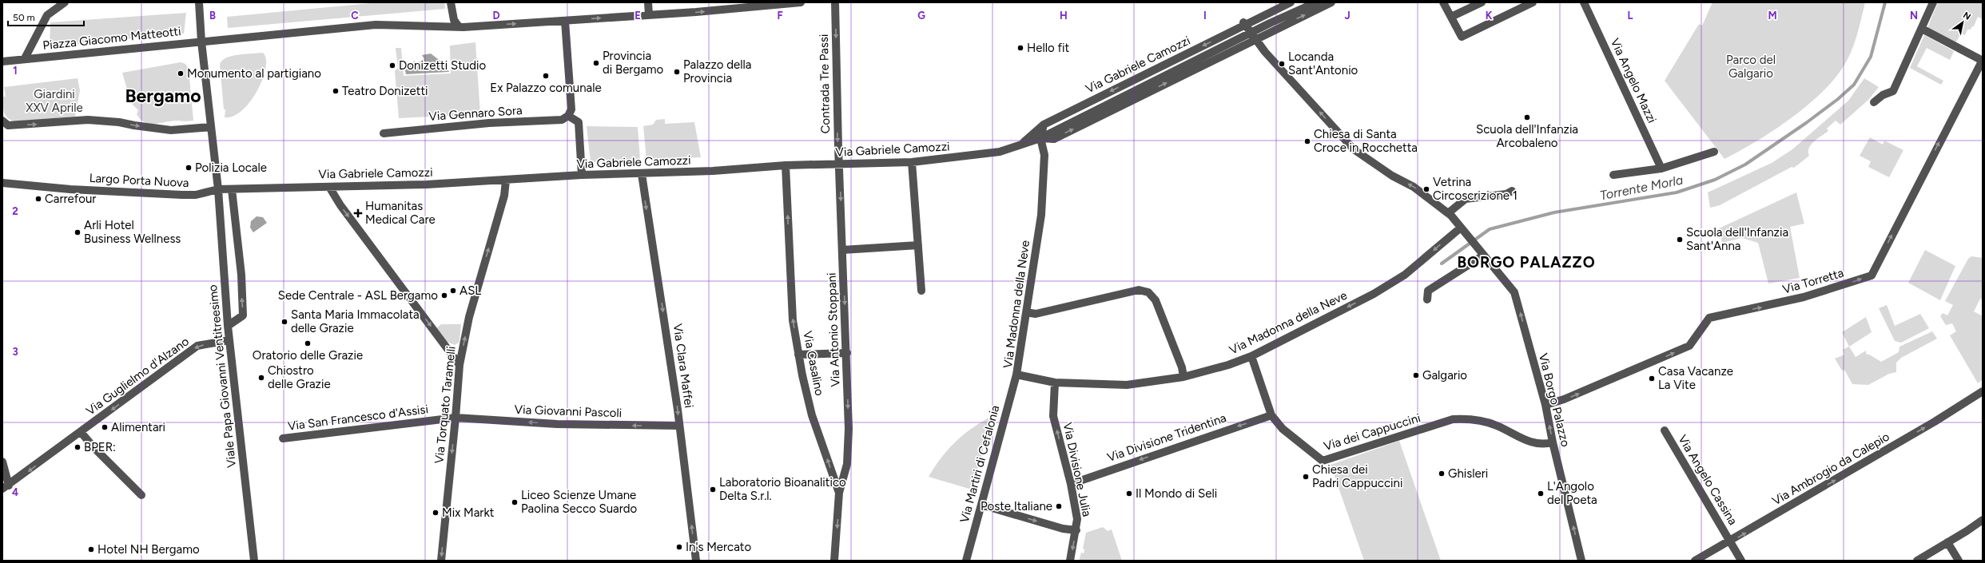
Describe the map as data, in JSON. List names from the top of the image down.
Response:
{
  "streets": {
    "street": [
      "Piazza Giacomo Matteotti",
      "Via Gabriele Camozzi",
      "Via Angelo Mazzi",
      "Contrada Tre Passi",
      "Via Gennaro Sora",
      "Largo Porta Nuova",
      "Via Torretta",
      "Via Madonna della Neve",
      "Via Antonio Stoppani",
      "Via Casalino",
      "Via Clara Maffei",
      "Via Guglielmo d'Alzano",
      "Viale Papa Giovanni Ventitreesimo",
      "Via Borgo Palazzo",
      "Via Torquato Taramelli",
      "Via Giovanni Pascoli",
      "Via San Francesco d'Assisi",
      "Via dei Cappuccini",
      "Via Divisione Tridentina",
      "Via Martiri di Cefalonia",
      "Via Ambrogio da Calepio",
      "Via Divisione Julia",
      "Via Angelo Cassina"
    ]
  },
  "crossings": [
    ["Via Gabriele Camozzi", "Contrada Tre Passi"],
    ["Via Gabriele Camozzi", "Largo Porta Nuova"],
    ["Via Gabriele Camozzi", "Via Madonna della Neve"],
    ["Via Gabriele Camozzi", "Via Antonio Stoppani"],
    ["Via Gabriele Camozzi", "Via Casalino"],
    ["Via Gabriele Camozzi", "Via Clara Maffei"],
    ["Via Gabriele Camozzi", "Via Borgo Palazzo"],
    ["Via Gabriele Camozzi", "Via Torquato Taramelli"],
    ["Contrada Tre Passi", "Via Antonio Stoppani"],
    ["Largo Porta Nuova", "Viale Papa Giovanni Ventitreesimo"],
    ["Via Torretta", "Via Borgo Palazzo"],
    ["Via Madonna della Neve", "Via Borgo Palazzo"],
    ["Via Madonna della Neve", "Via dei Cappuccini"],
    ["Via Madonna della Neve", "Via Martiri di Cefalonia"],
    ["Via Madonna della Neve", "Via Divisione Julia"],
    ["Via Antonio Stoppani", "Via Casalino"],
    ["Via Clara Maffei", "Via Giovanni Pascoli"],
    ["Via Guglielmo d'Alzano", "Viale Papa Giovanni Ventitreesimo"],
    ["Via Borgo Palazzo", "Via dei Cappuccini"],
    ["Via Torquato Taramelli", "Via Giovanni Pascoli"],
    ["Via Torquato Taramelli", "Via San Francesco d'Assisi"],
    ["Via Giovanni Pascoli", "Via San Francesco d'Assisi"],
    ["Via dei Cappuccini", "Via Divisione Tridentina"],
    ["Via Divisione Tridentina", "Via Divisione Julia"],
    ["Via Ambrogio da Calepio", "Via Angelo Cassina"]
  ],
  "one_way": [
    "Piazza Giacomo Matteotti",
    "Contrada Tre Passi",
    "Via Torretta",
    "Via Antonio Stoppani",
    "Via Guglielmo d'Alzano",
    "Via Borgo Palazzo",
    "Via Giovanni Pascoli",
    "Via Divisione Tridentina",
    "Via Ambrogio da Calepio"
  ],
  "districts": ["Bergamo", "BORGO PALAZZO"],
  "water": ["Torrente Morla"],
  "parks": ["Parco del Galgario", "Giardini XXV Aprile"],
  "places": {
    "other": [
      "Hello fit",
      "Provincia di Bergamo",
      "Locanda Sant'Antonio",
      "Donizetti Studio",
      "Palazzo della Provincia",
      "Monumento al partigiano",
      "Ex Palazzo comunale",
      "Teatro Donizetti",
      "Scuola dell'Infanzia Arcobaleno",
      "Chiesa di Santa Croce in Rocchetta",
      "Polizia Locale",
      "Vetrina Circoscrizione 1",
      "Carrefour",
      "Arli Hotel Business Wellness",
      "Scuola dell'Infanzia Sant'Anna",
      "ASL",
      "Sede Centrale - ASL Bergamo",
      "Santa Maria Immacolata delle Grazie",
      "Oratorio delle Grazie",
      "Galgario",
      "Chiostro delle Grazie",
      "Casa Vacanze La Vite",
      "Alimentari",
      "BPER:",
      "Ghisleri",
      "Chiesa dei Padri Cappuccini",
      "Laboratorio Bioanalitico Delta S.r.l.",
      "Il Mondo di Seli",
      "L'Angolo del Poeta",
      "Liceo Scienze Umane Paolina Secco Suardo",
      "Poste Italiane",
      "Mix Markt",
      "In's Mercato",
      "Hotel NH Bergamo"
    ],
    "health": ["Humanitas Medical Care"]
  },
  "scale_bar": "50 m",
  "north": "top right",
  "grid": {
    "columns": [
      "B",
      "C",
      "D",
      "E",
      "F",
      "G",
      "H",
      "I",
      "J",
      "K",
      "L",
      "M",
      "N"
    ],
    "rows": [
      "1",
      "2",
      "3",
      "4"
    ]
  }
}
